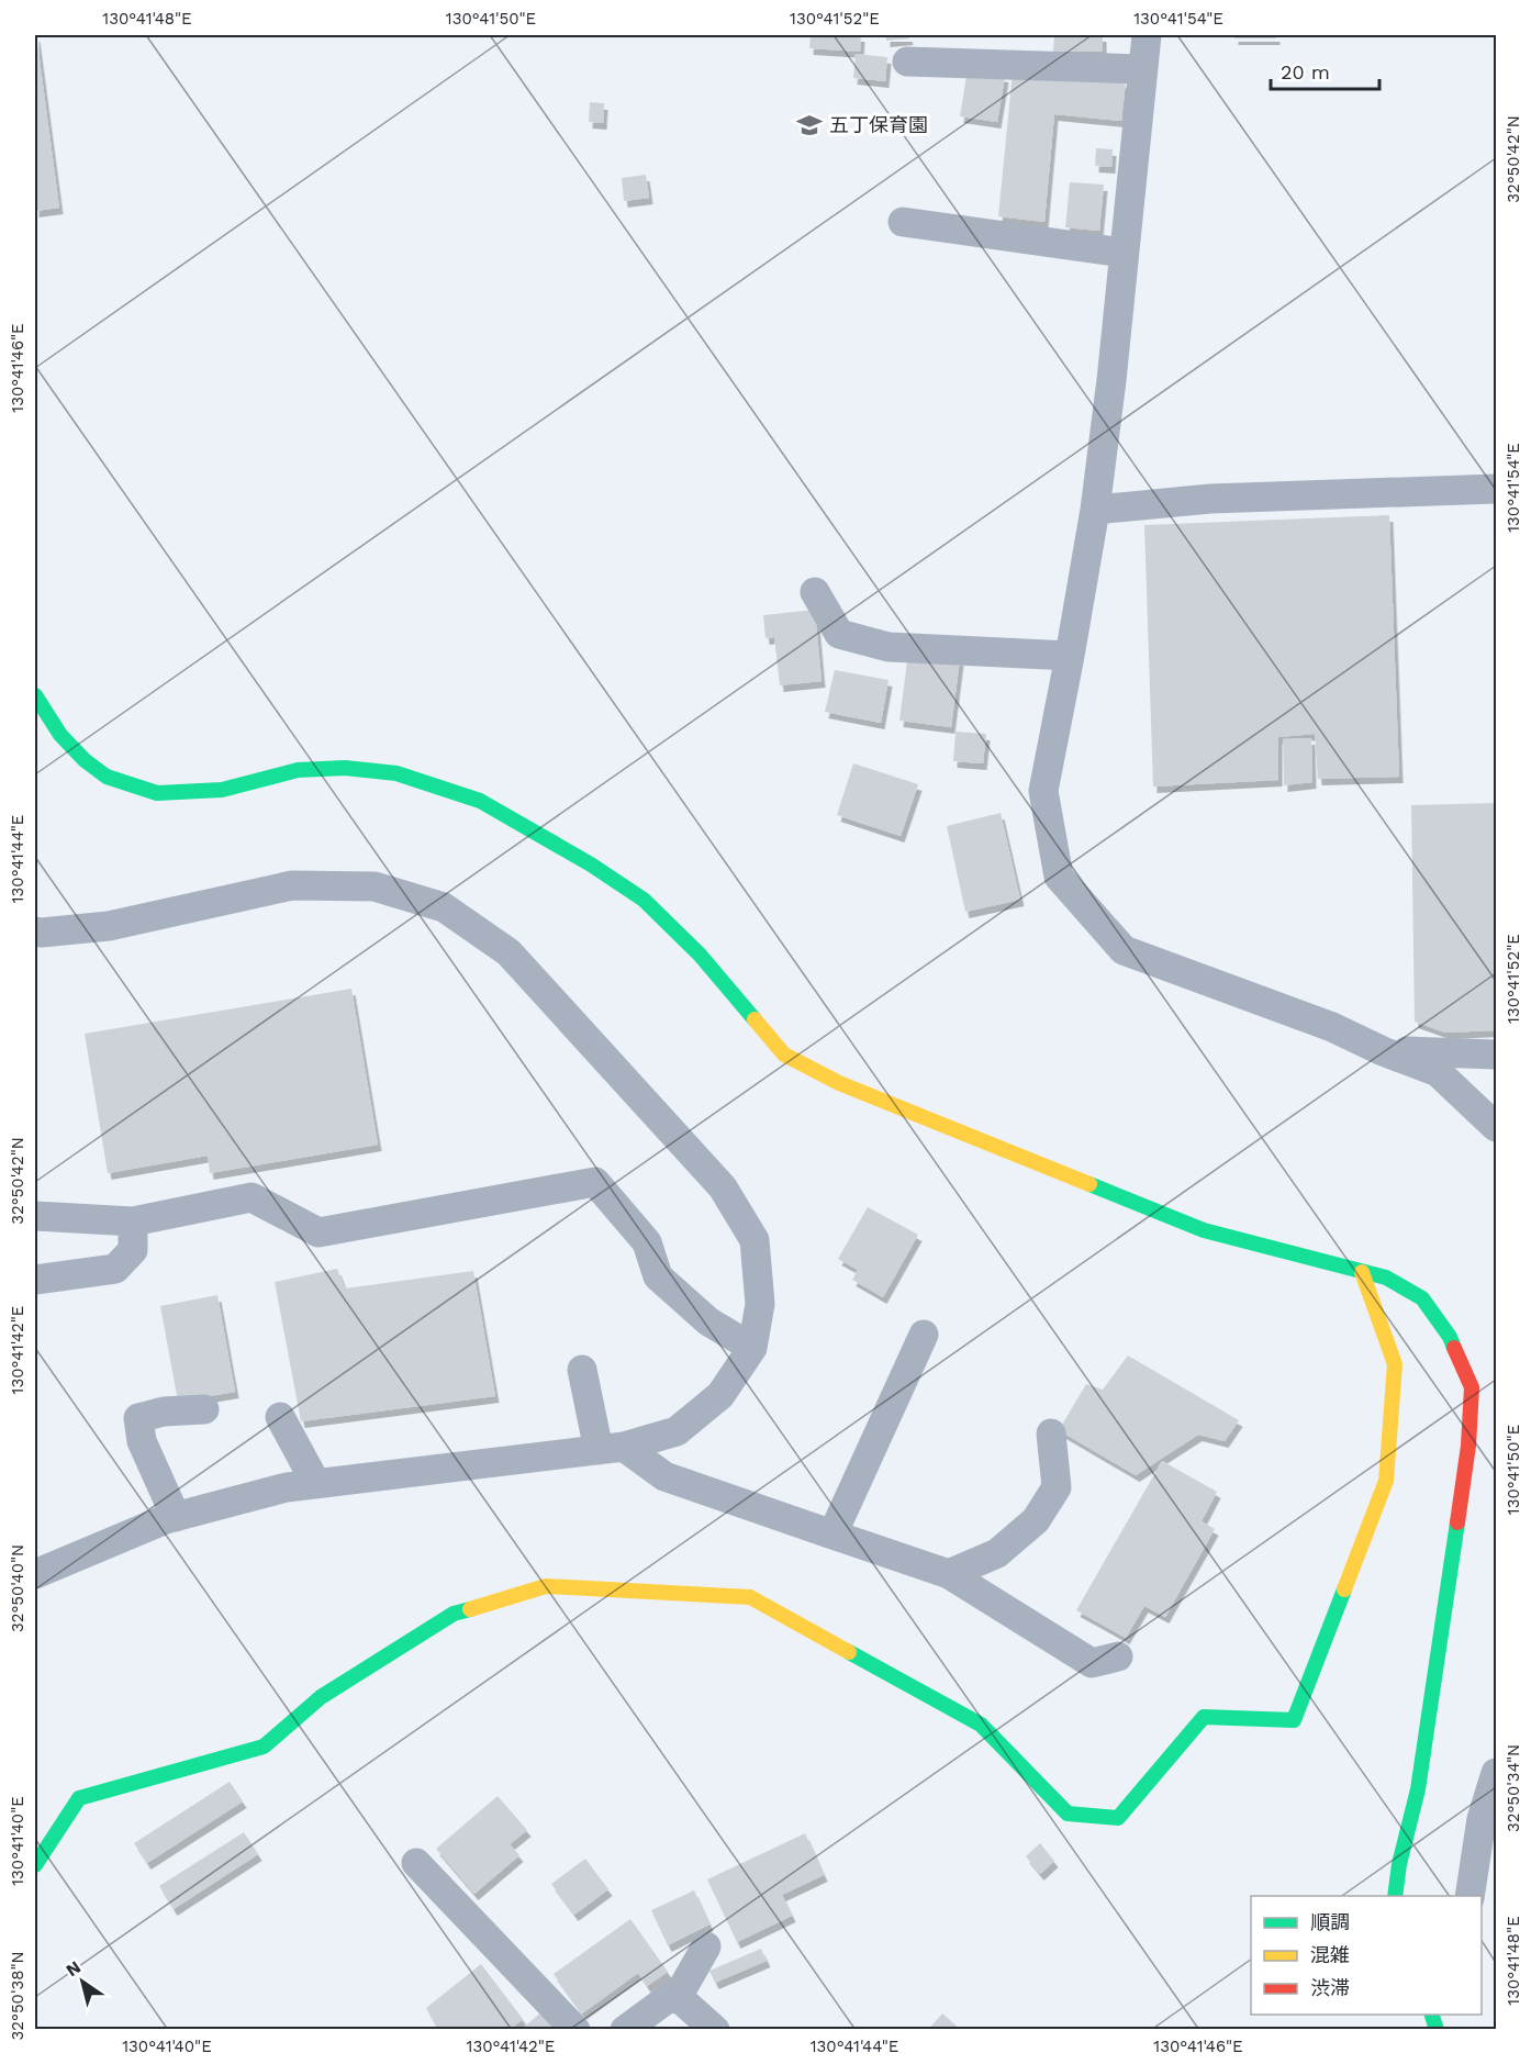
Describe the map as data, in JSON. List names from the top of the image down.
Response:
{
  "places": {
    "school or university": ["五丁保育園"]
  },
  "legend": ["順調", "混雑", "渋滞"],
  "scale_bar": "20 m",
  "north": "top left",
  "coordinates": [
    "130°41'48\"E",
    "130°41'50\"E",
    "130°41'52\"E",
    "130°41'54\"E",
    "32°50'42\"N",
    "130°41'46\"E",
    "130°41'44\"E",
    "130°41'42\"E",
    "32°50'40\"N",
    "32°50'34\"N",
    "130°41'40\"E",
    "32°50'38\"N"
  ]
}
